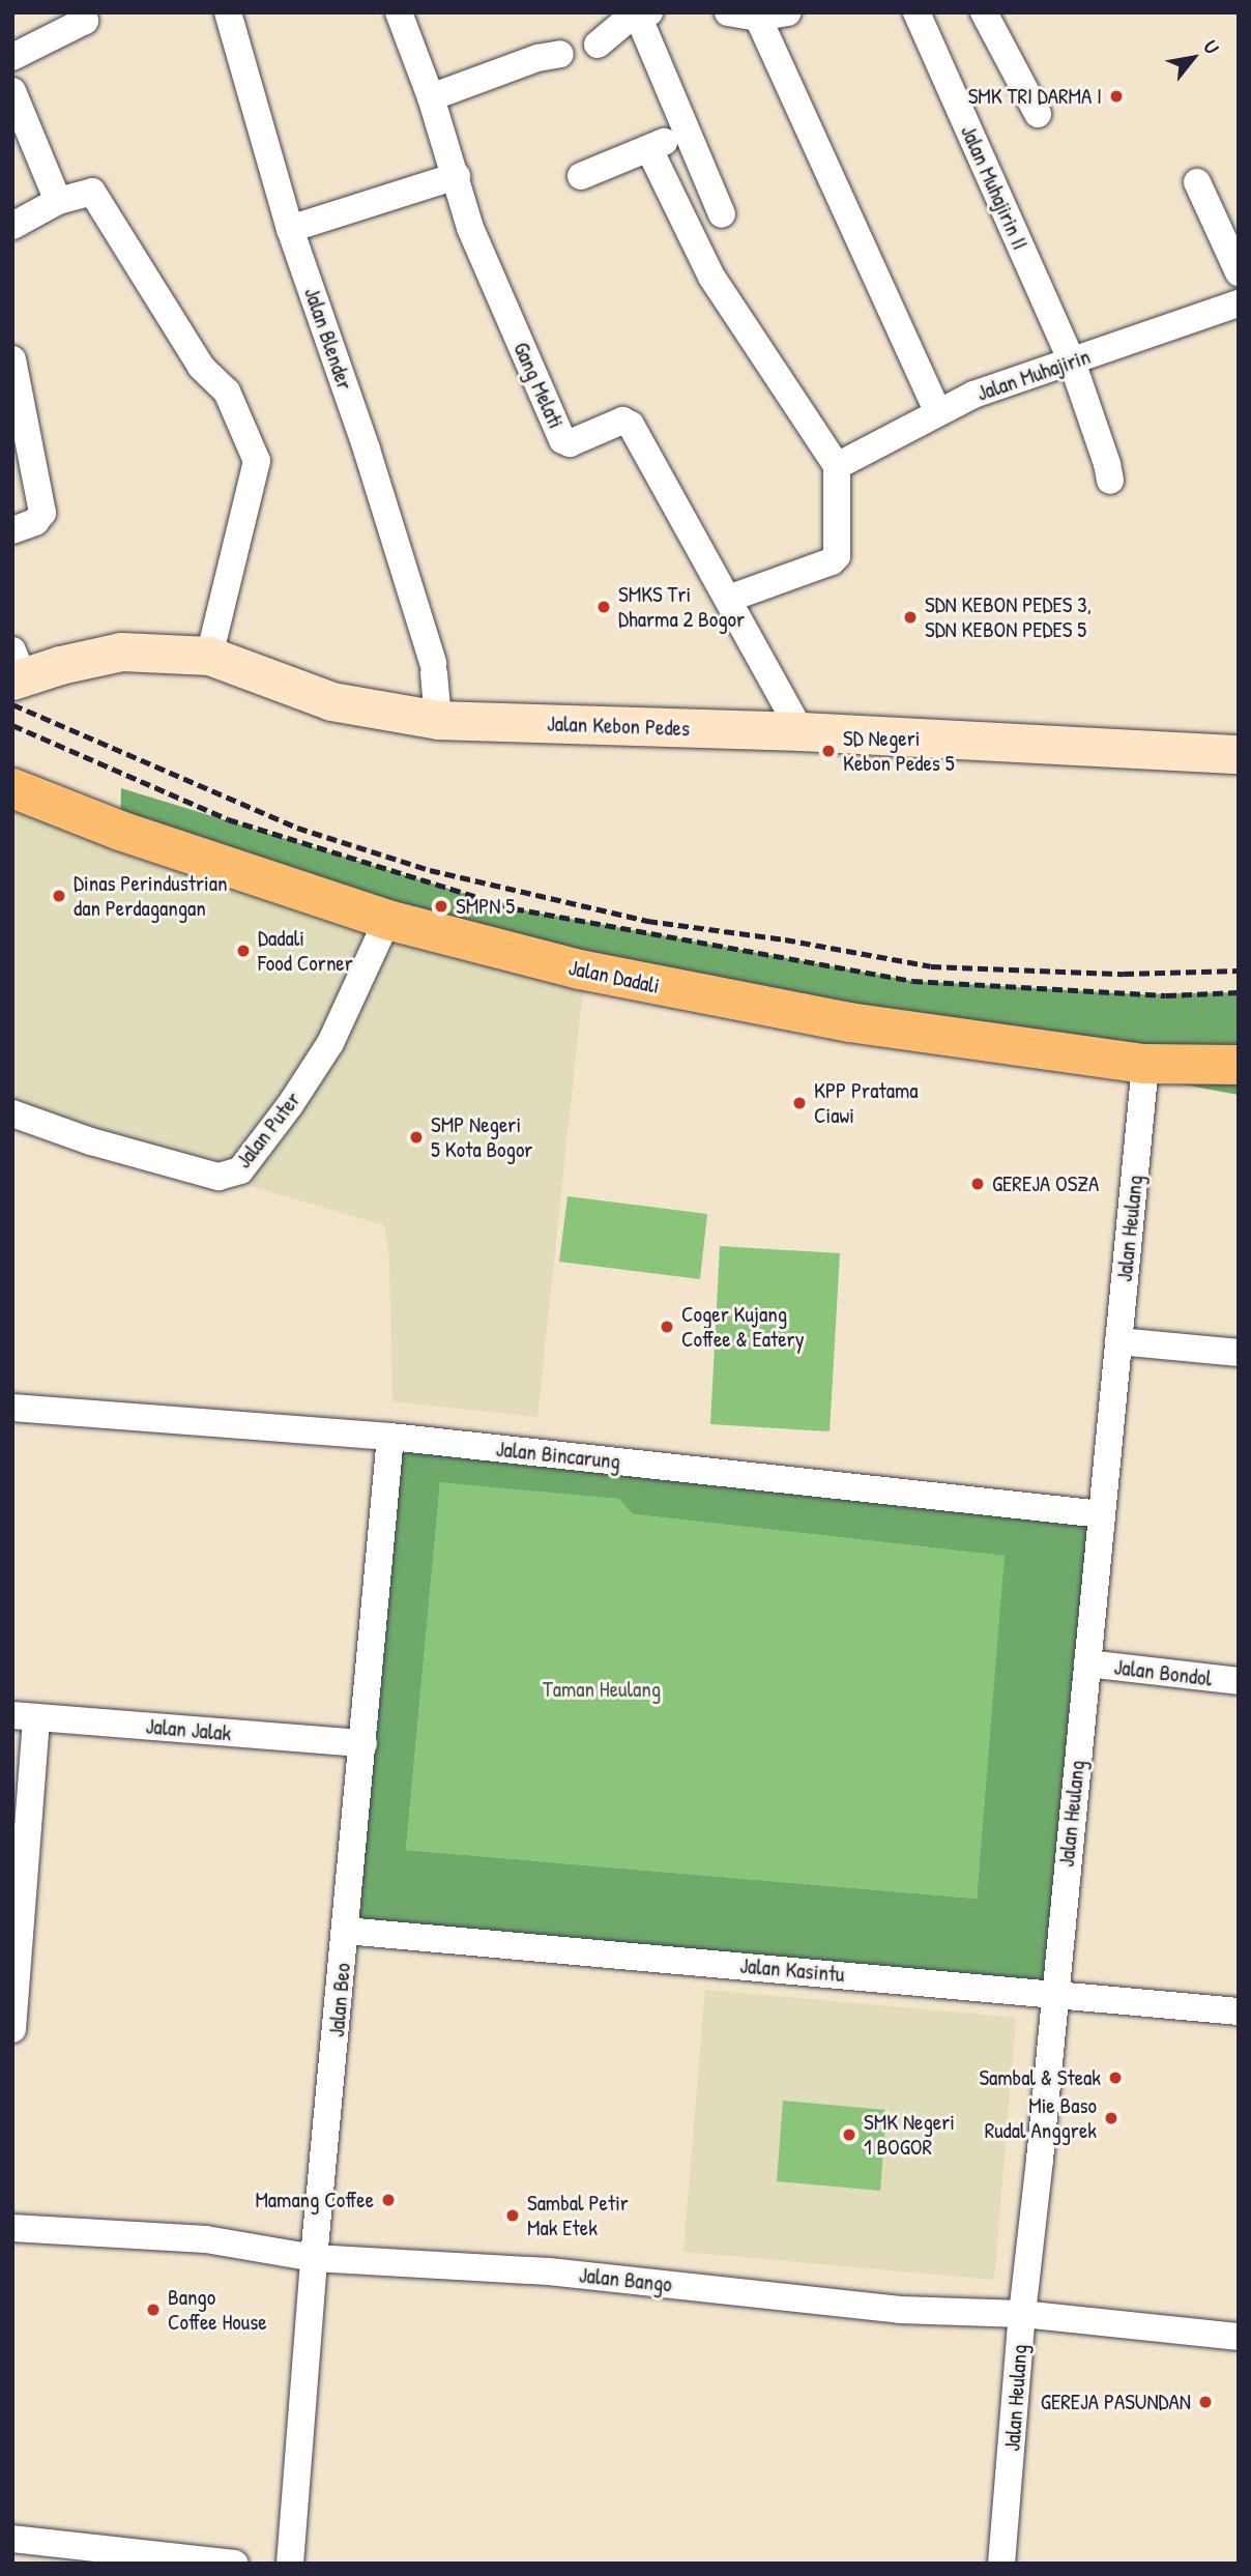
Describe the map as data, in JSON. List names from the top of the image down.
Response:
{
  "streets": {
    "main road": ["Jalan Kebon Pedes", "Jalan Dadali"],
    "street": [
      "Jalan Muhajirin II",
      "Jalan Blender",
      "Jalan Muhajirin",
      "Gang Melati",
      "Jalan Puter",
      "Jalan Heulang",
      "Jalan Bincarung",
      "Jalan Bondol",
      "Jalan Jalak",
      "Jalan Kasintu",
      "Jalan Beo",
      "Jalan Bango"
    ]
  },
  "crossings": [
    ["Jalan Muhajirin II", "Jalan Muhajirin"],
    ["Jalan Blender", "Jalan Kebon Pedes"],
    ["Gang Melati", "Jalan Kebon Pedes"],
    ["Jalan Dadali", "Jalan Puter"],
    ["Jalan Dadali", "Jalan Heulang"],
    ["Jalan Heulang", "Jalan Bincarung"],
    ["Jalan Heulang", "Jalan Bondol"],
    ["Jalan Heulang", "Jalan Kasintu"],
    ["Jalan Heulang", "Jalan Bango"],
    ["Jalan Bincarung", "Jalan Beo"],
    ["Jalan Jalak", "Jalan Beo"],
    ["Jalan Kasintu", "Jalan Beo"],
    ["Jalan Beo", "Jalan Bango"]
  ],
  "parks": ["Taman Heulang"],
  "places": [
    "SMK TRI DARMA I",
    "SMKS Tri Dharma 2 Bogor",
    "SDN KEBON PEDES 3, SDN KEBON PEDES 5",
    "SD Negeri Kebon Pedes 5",
    "Dinas Perindustrian dan Perdagangan",
    "SMPN 5",
    "Dadali Food Corner",
    "KPP Pratama Ciawi",
    "SMP Negeri 5 Kota Bogor",
    "GEREJA OSZA",
    "Coger Kujang Coffee & Eatery",
    "Sambal & Steak",
    "Mie Baso Rudal Anggrek",
    "SMK Negeri 1 BOGOR",
    "Mamang Coffee",
    "Sambal Petir Mak Etek",
    "Bango Coffee House",
    "GEREJA PASUNDAN"
  ],
  "north": "top right"
}
